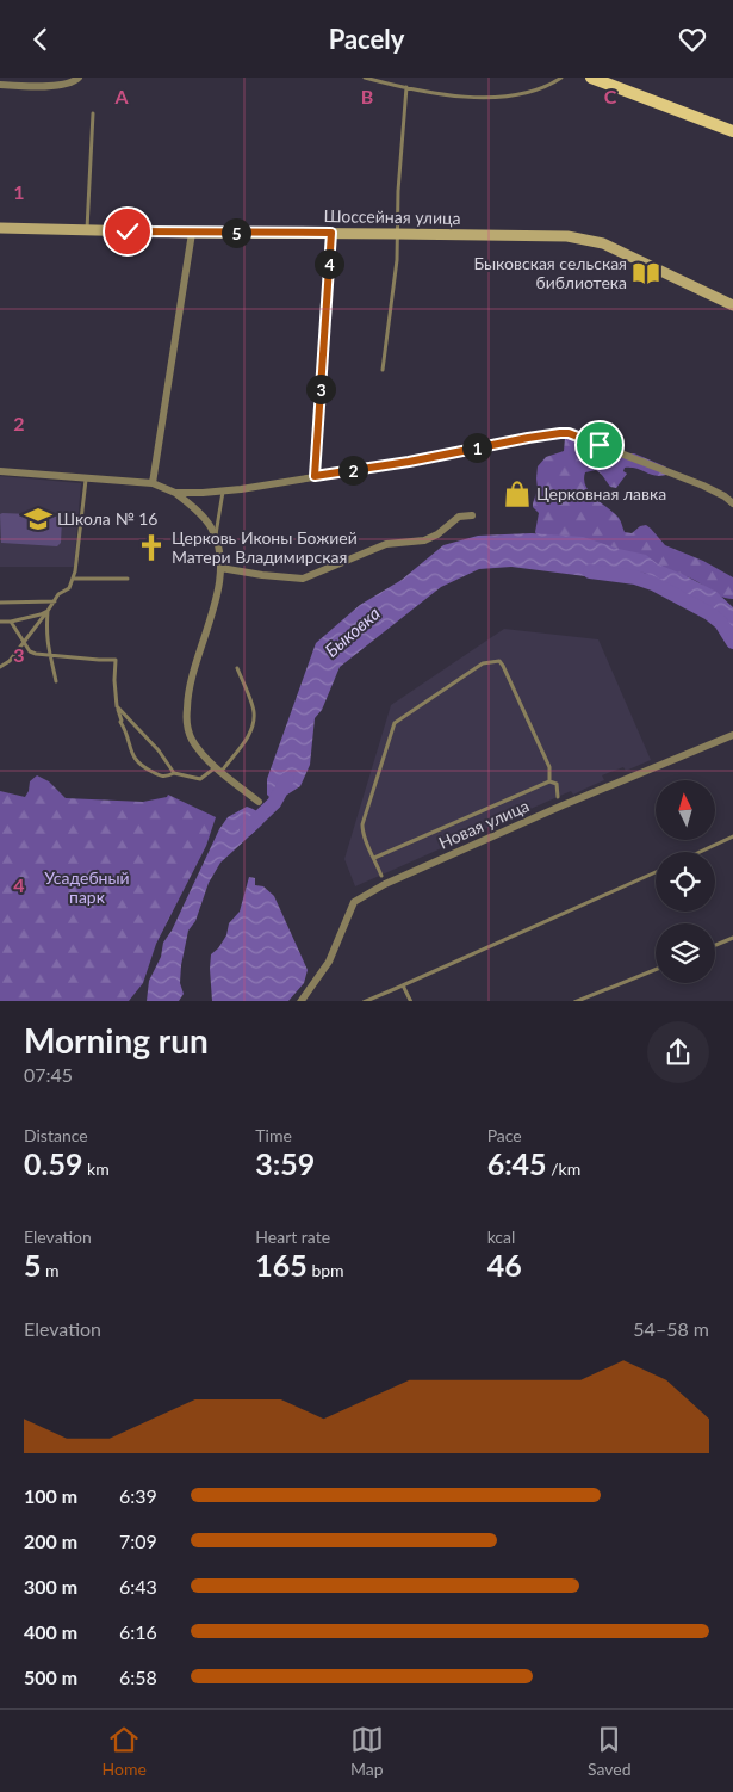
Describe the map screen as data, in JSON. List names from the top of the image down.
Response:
{
  "streets": {
    "street": ["Шоссейная улица", "Новая улица"]
  },
  "water": ["Быковка"],
  "parks": ["Усадебный парк"],
  "places": {
    "library": ["Быковская сельская библиотека"],
    "shop": ["Церковная лавка"],
    "school or university": ["Школа № 16"],
    "church": ["Церковь Иконы Божией Матери Владимирская"]
  },
  "north": "top",
  "page": {
    "header": "Pacely",
    "pins": [
      "5",
      "4",
      "3",
      "1",
      "2"
    ],
    "heading": ["Morning run", "07:45"],
    "stats": [
      ["Distance", "0.59 km"],
      ["Time", "3:59"],
      ["Pace", "6:45 /km"],
      ["Elevation", "5 m"],
      ["Heart rate", "165 bpm"],
      ["kcal", "46"]
    ],
    "chart": ["Elevation", "54–58 m"],
    "list": [
      {
        "name": "100 m",
        "note": "6:39"
      },
      {
        "name": "200 m",
        "note": "7:09"
      },
      {
        "name": "300 m",
        "note": "6:43"
      },
      {
        "name": "400 m",
        "note": "6:16"
      },
      {
        "name": "500 m",
        "note": "6:58"
      }
    ],
    "tabs": ["Home", "Map", "Saved"]
  },
  "grid": {
    "columns": ["A", "B", "C"],
    "rows": [
      "1",
      "2",
      "3",
      "4"
    ]
  }
}
